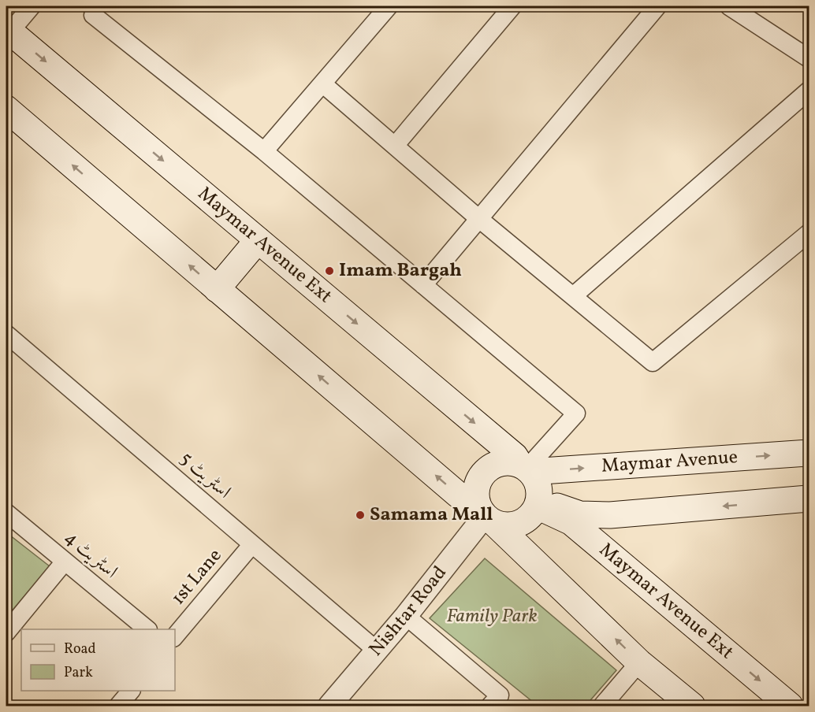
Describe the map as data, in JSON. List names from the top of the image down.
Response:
{
  "streets": {
    "main road": ["Maymar Avenue Ext", "Maymar Avenue"],
    "street": [
      "اسٹریٹ 5",
      "اسٹریٹ 4",
      "1st Lane",
      "Nishtar Road"
    ]
  },
  "crossings": [
    ["Maymar Avenue Ext", "Maymar Avenue"],
    ["Maymar Avenue Ext", "Nishtar Road"],
    ["Maymar Avenue", "Nishtar Road"],
    ["اسٹریٹ 5", "1st Lane"],
    ["اسٹریٹ 5", "Nishtar Road"]
  ],
  "parks": ["Family Park"],
  "places": ["Imam Bargah", "Samama Mall"],
  "legend": ["Road", "Park"]
}
